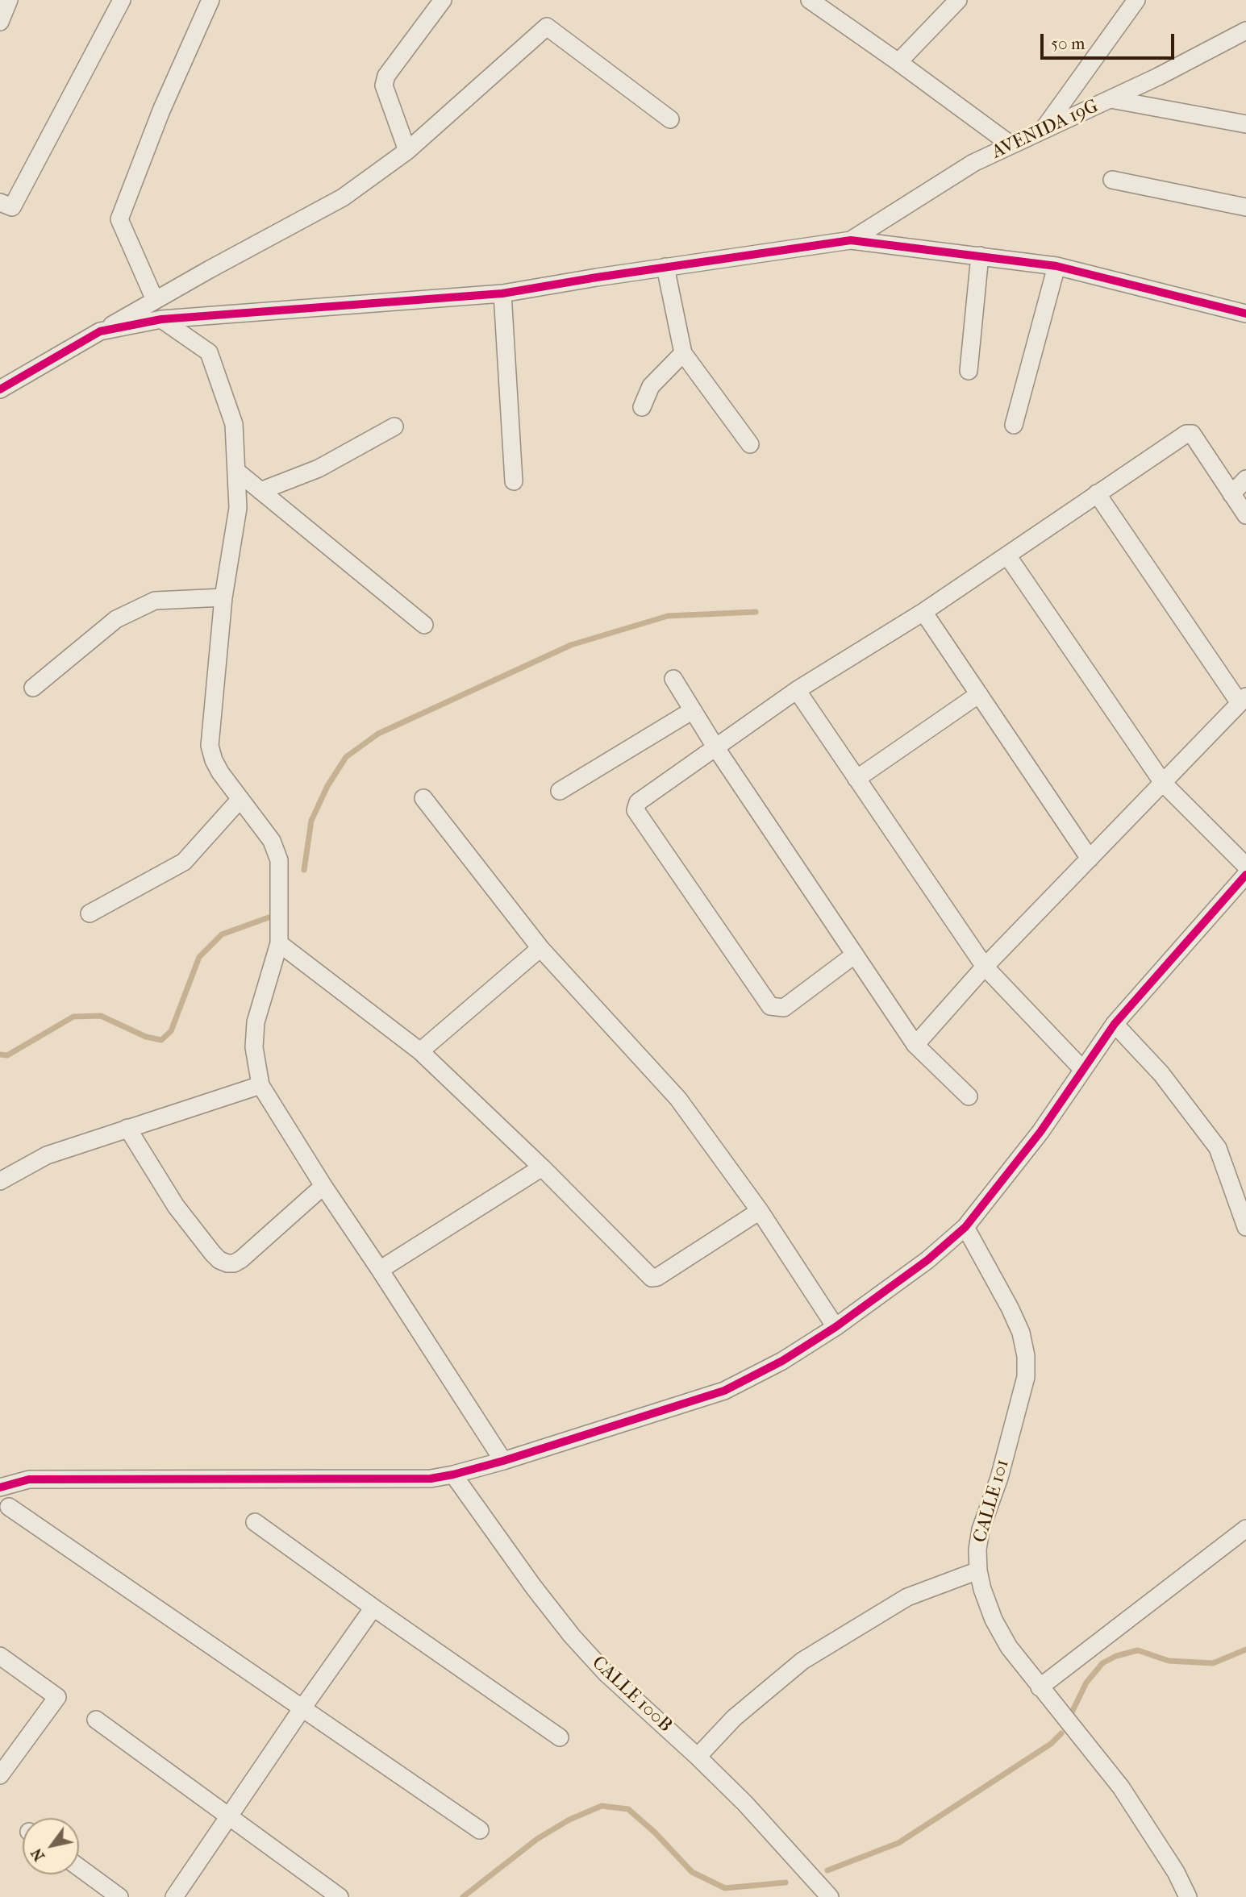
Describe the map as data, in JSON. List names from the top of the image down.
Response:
{
  "streets": {
    "street": ["AVENIDA 19G", "CALLE 101", "CALLE 100B"]
  },
  "scale_bar": "50 m",
  "north": "bottom left"
}
